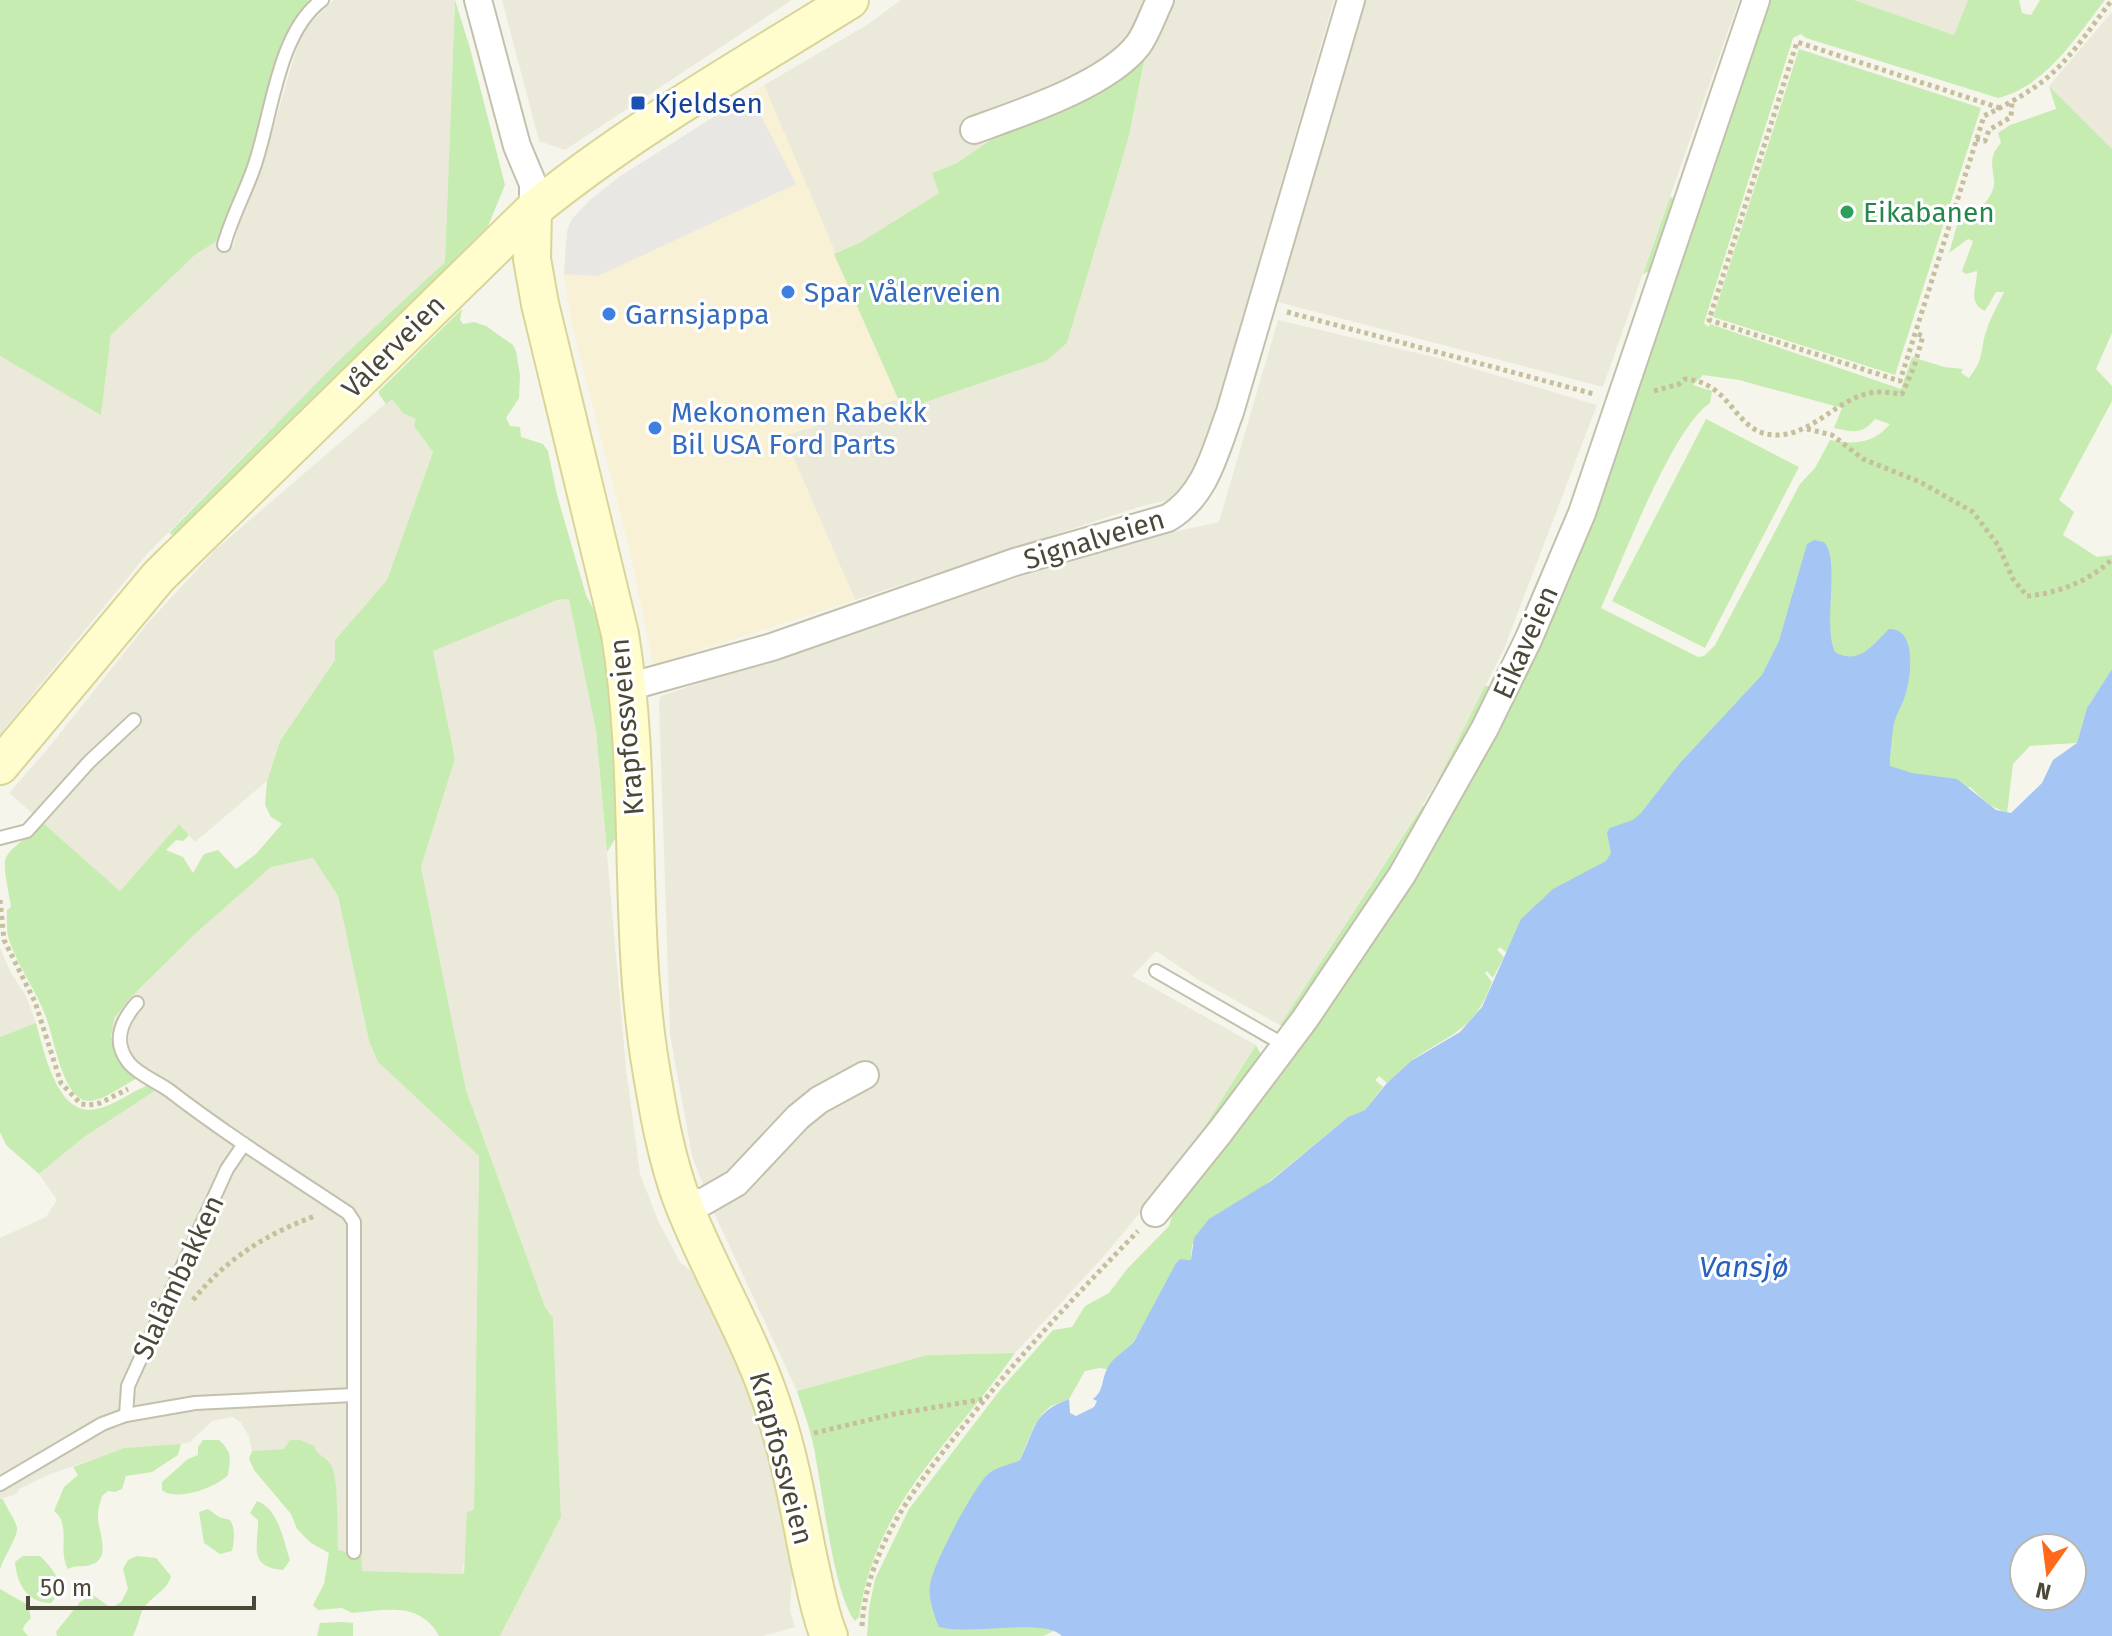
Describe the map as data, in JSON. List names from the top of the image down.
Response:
{
  "streets": {
    "street": [
      "Vålerveien",
      "Signalveien",
      "Eikaveien",
      "Krapfossveien"
    ],
    "lane": ["Slalåmbakken"]
  },
  "crossings": [
    ["Vålerveien", "Krapfossveien"],
    ["Signalveien", "Krapfossveien"]
  ],
  "water": ["Vansjø"],
  "places": {
    "transit": ["Kjeldsen"],
    "other": [
      "Eikabanen",
      "Spar Vålerveien",
      "Garnsjappa",
      "Mekonomen Rabekk Bil USA Ford Parts"
    ]
  },
  "scale_bar": "50 m",
  "north": "bottom"
}
